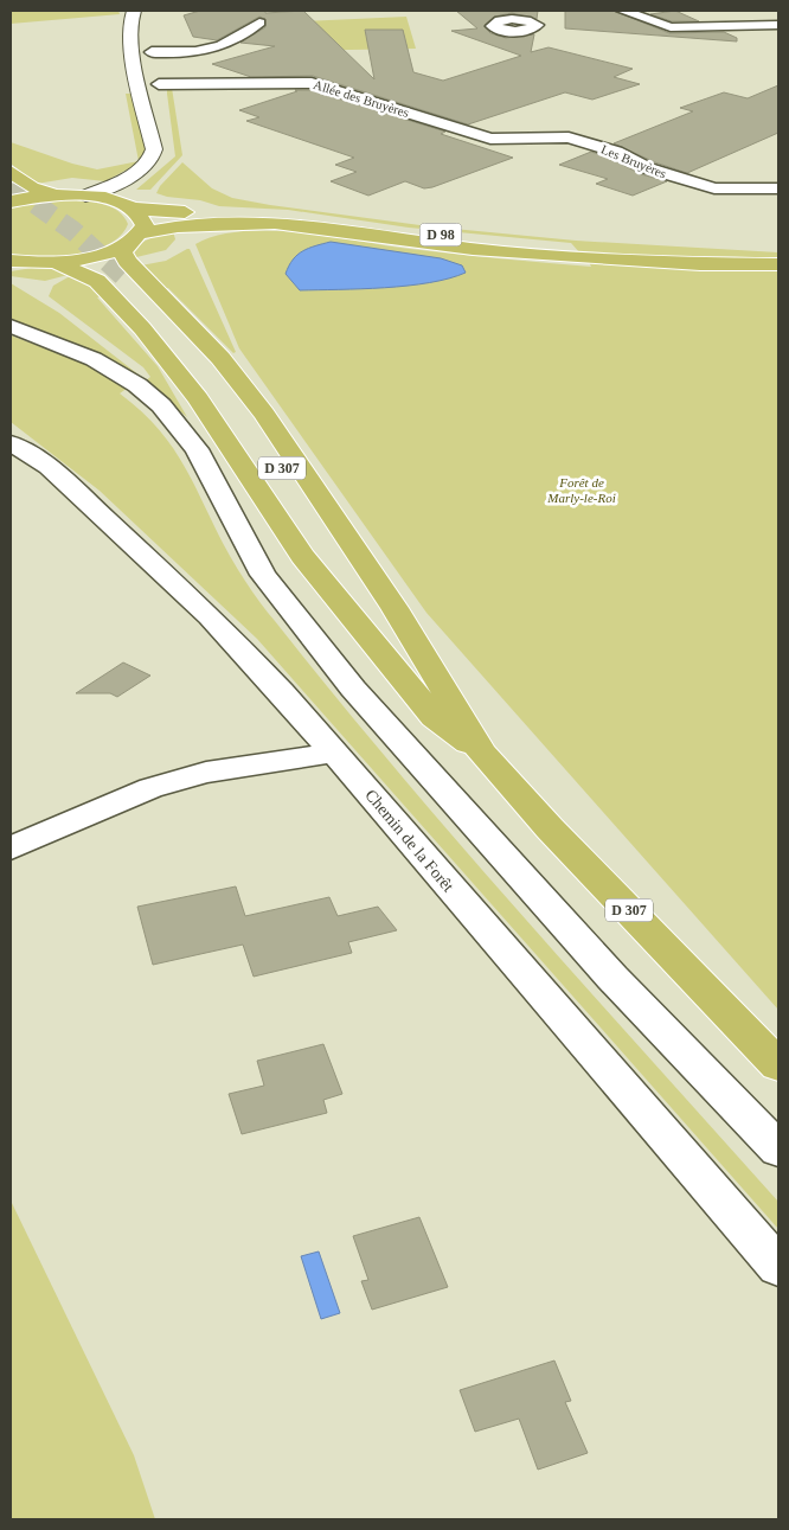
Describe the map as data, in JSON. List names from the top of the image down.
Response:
{
  "streets": {
    "main road": ["D 98", "D 307"],
    "street": ["Allée des Bruyères", "Les Bruyères", "Chemin de la Forêt"]
  },
  "crossings": [
    ["Allée des Bruyères", "Les Bruyères"]
  ],
  "parks": ["Forêt de Marly-le-Roi"]
}
